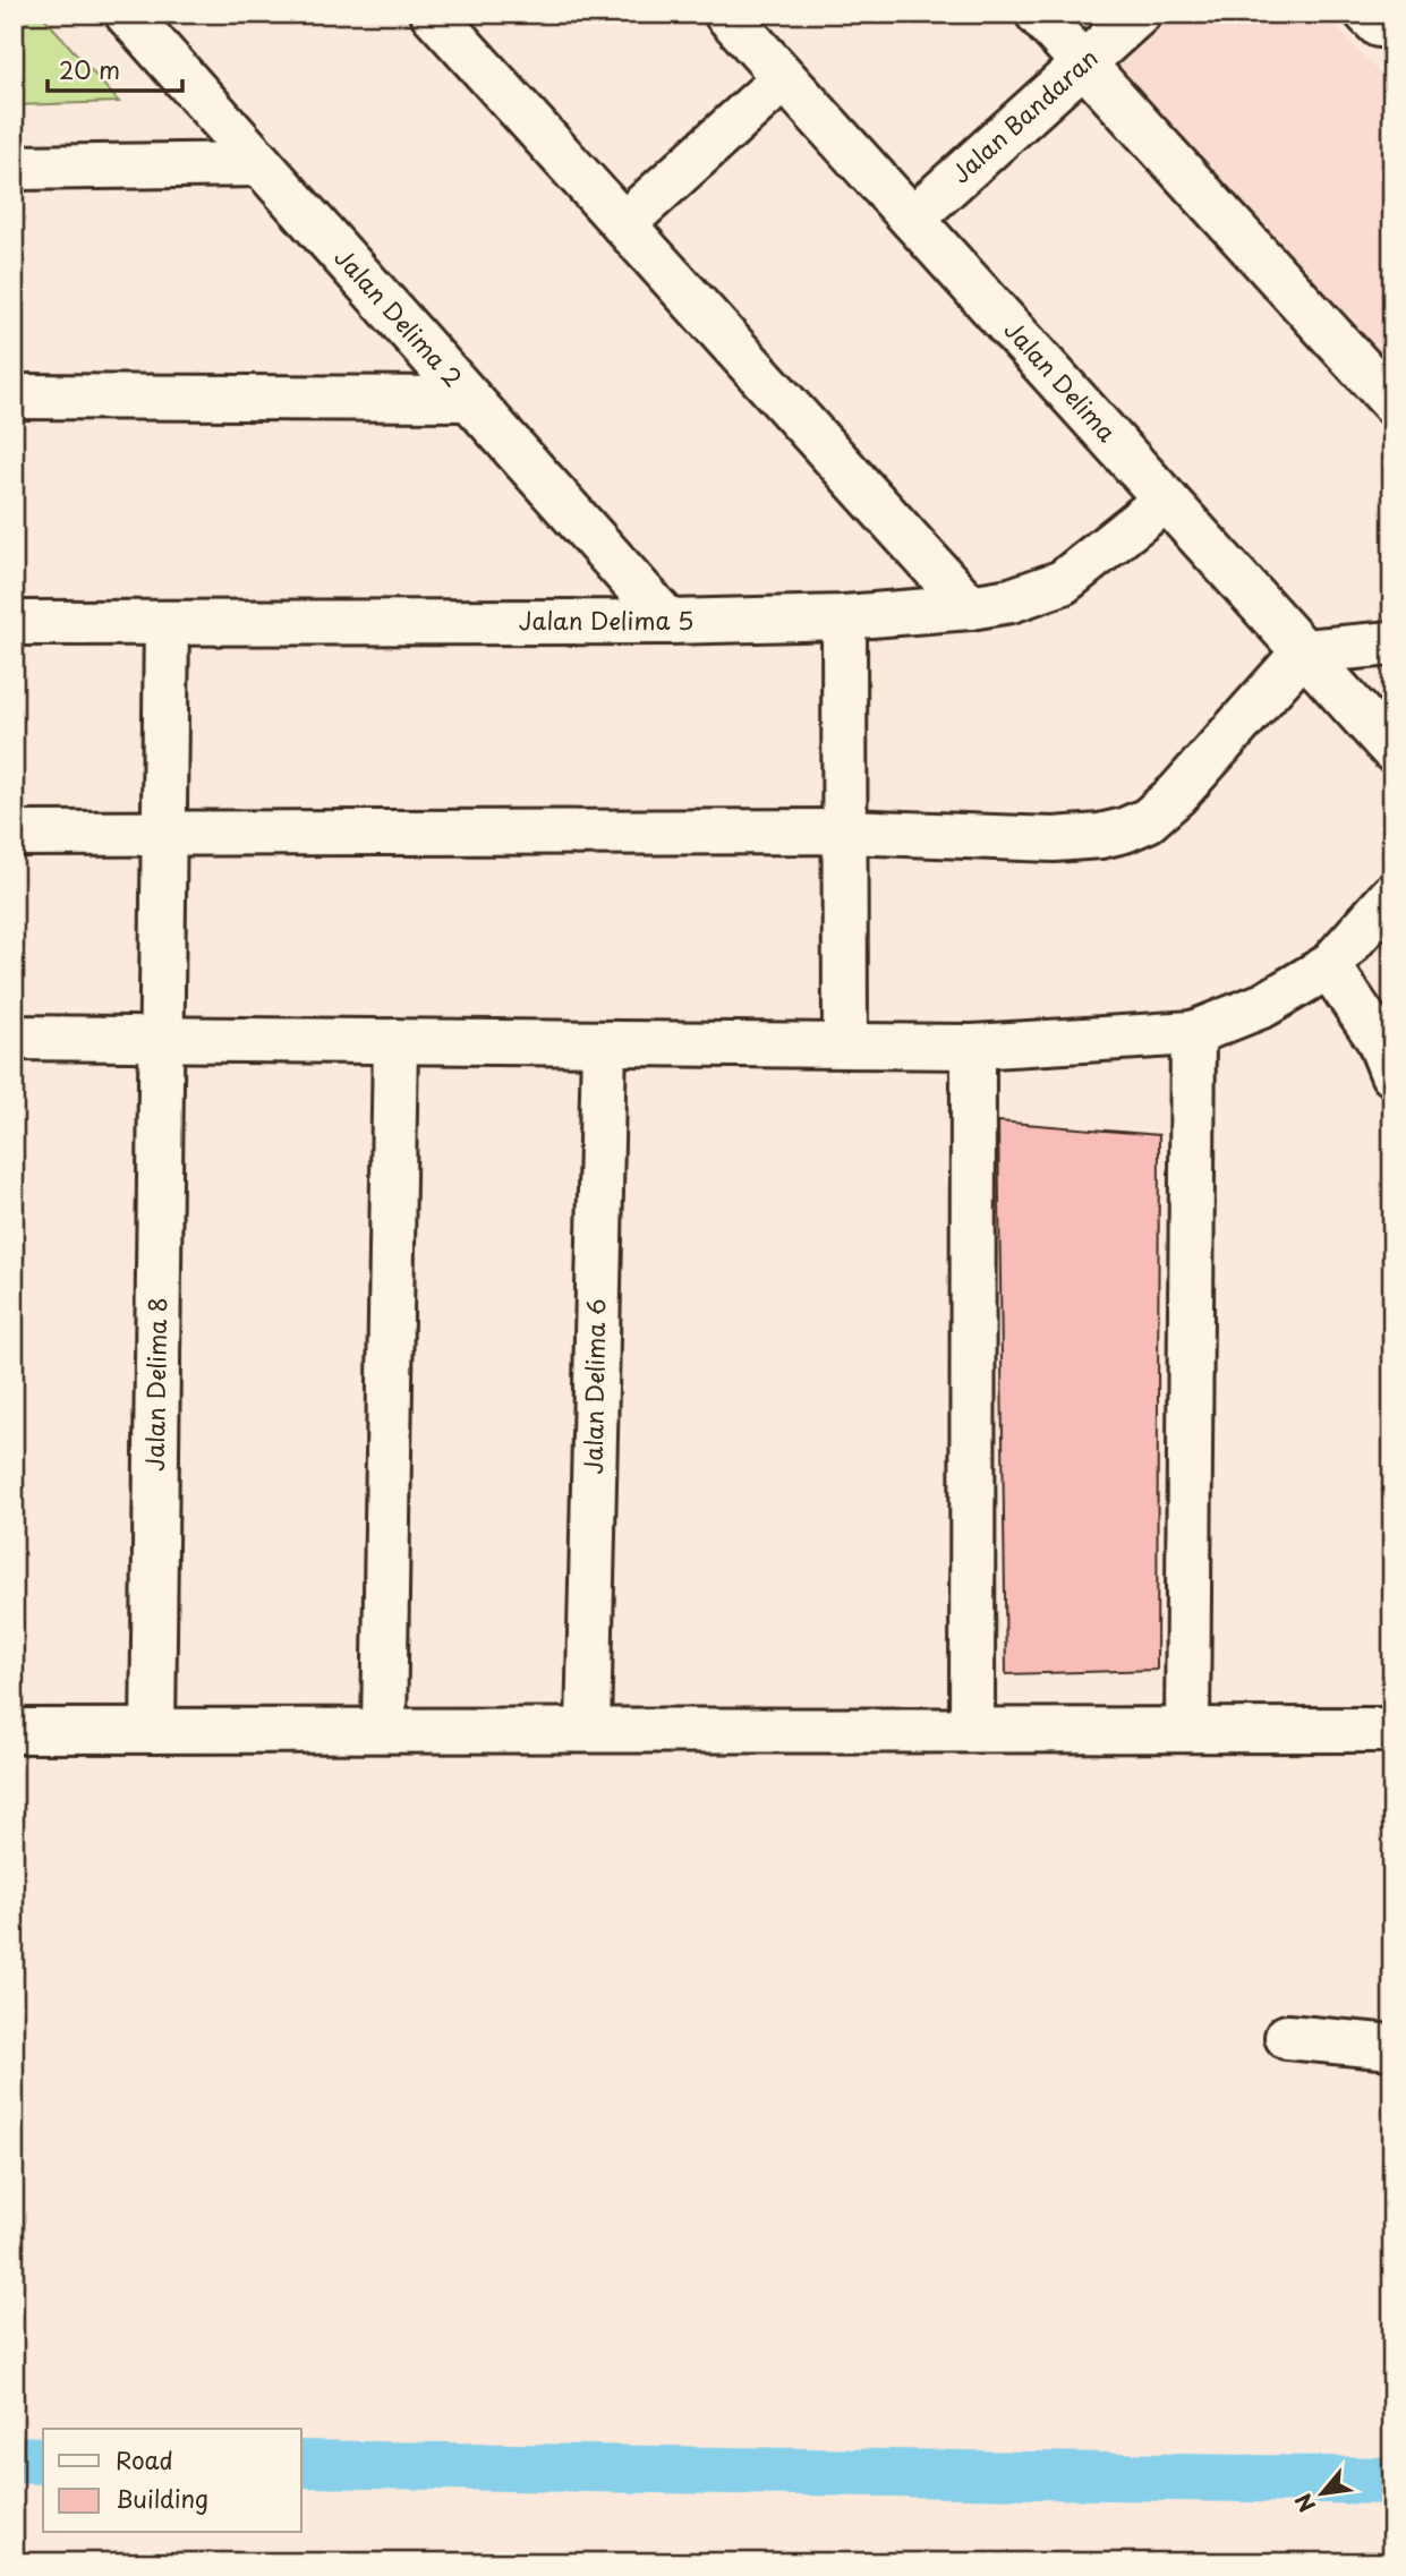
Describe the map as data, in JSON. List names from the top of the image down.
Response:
{
  "streets": {
    "street": [
      "Jalan Bandaran",
      "Jalan Delima 2",
      "Jalan Delima",
      "Jalan Delima 5",
      "Jalan Delima 8",
      "Jalan Delima 6"
    ]
  },
  "crossings": [
    ["Jalan Bandaran", "Jalan Delima"],
    ["Jalan Delima 2", "Jalan Delima 5"],
    ["Jalan Delima", "Jalan Delima 5"],
    ["Jalan Delima 5", "Jalan Delima 8"]
  ],
  "legend": ["Road", "Building"],
  "scale_bar": "20 m",
  "north": "bottom left"
}
